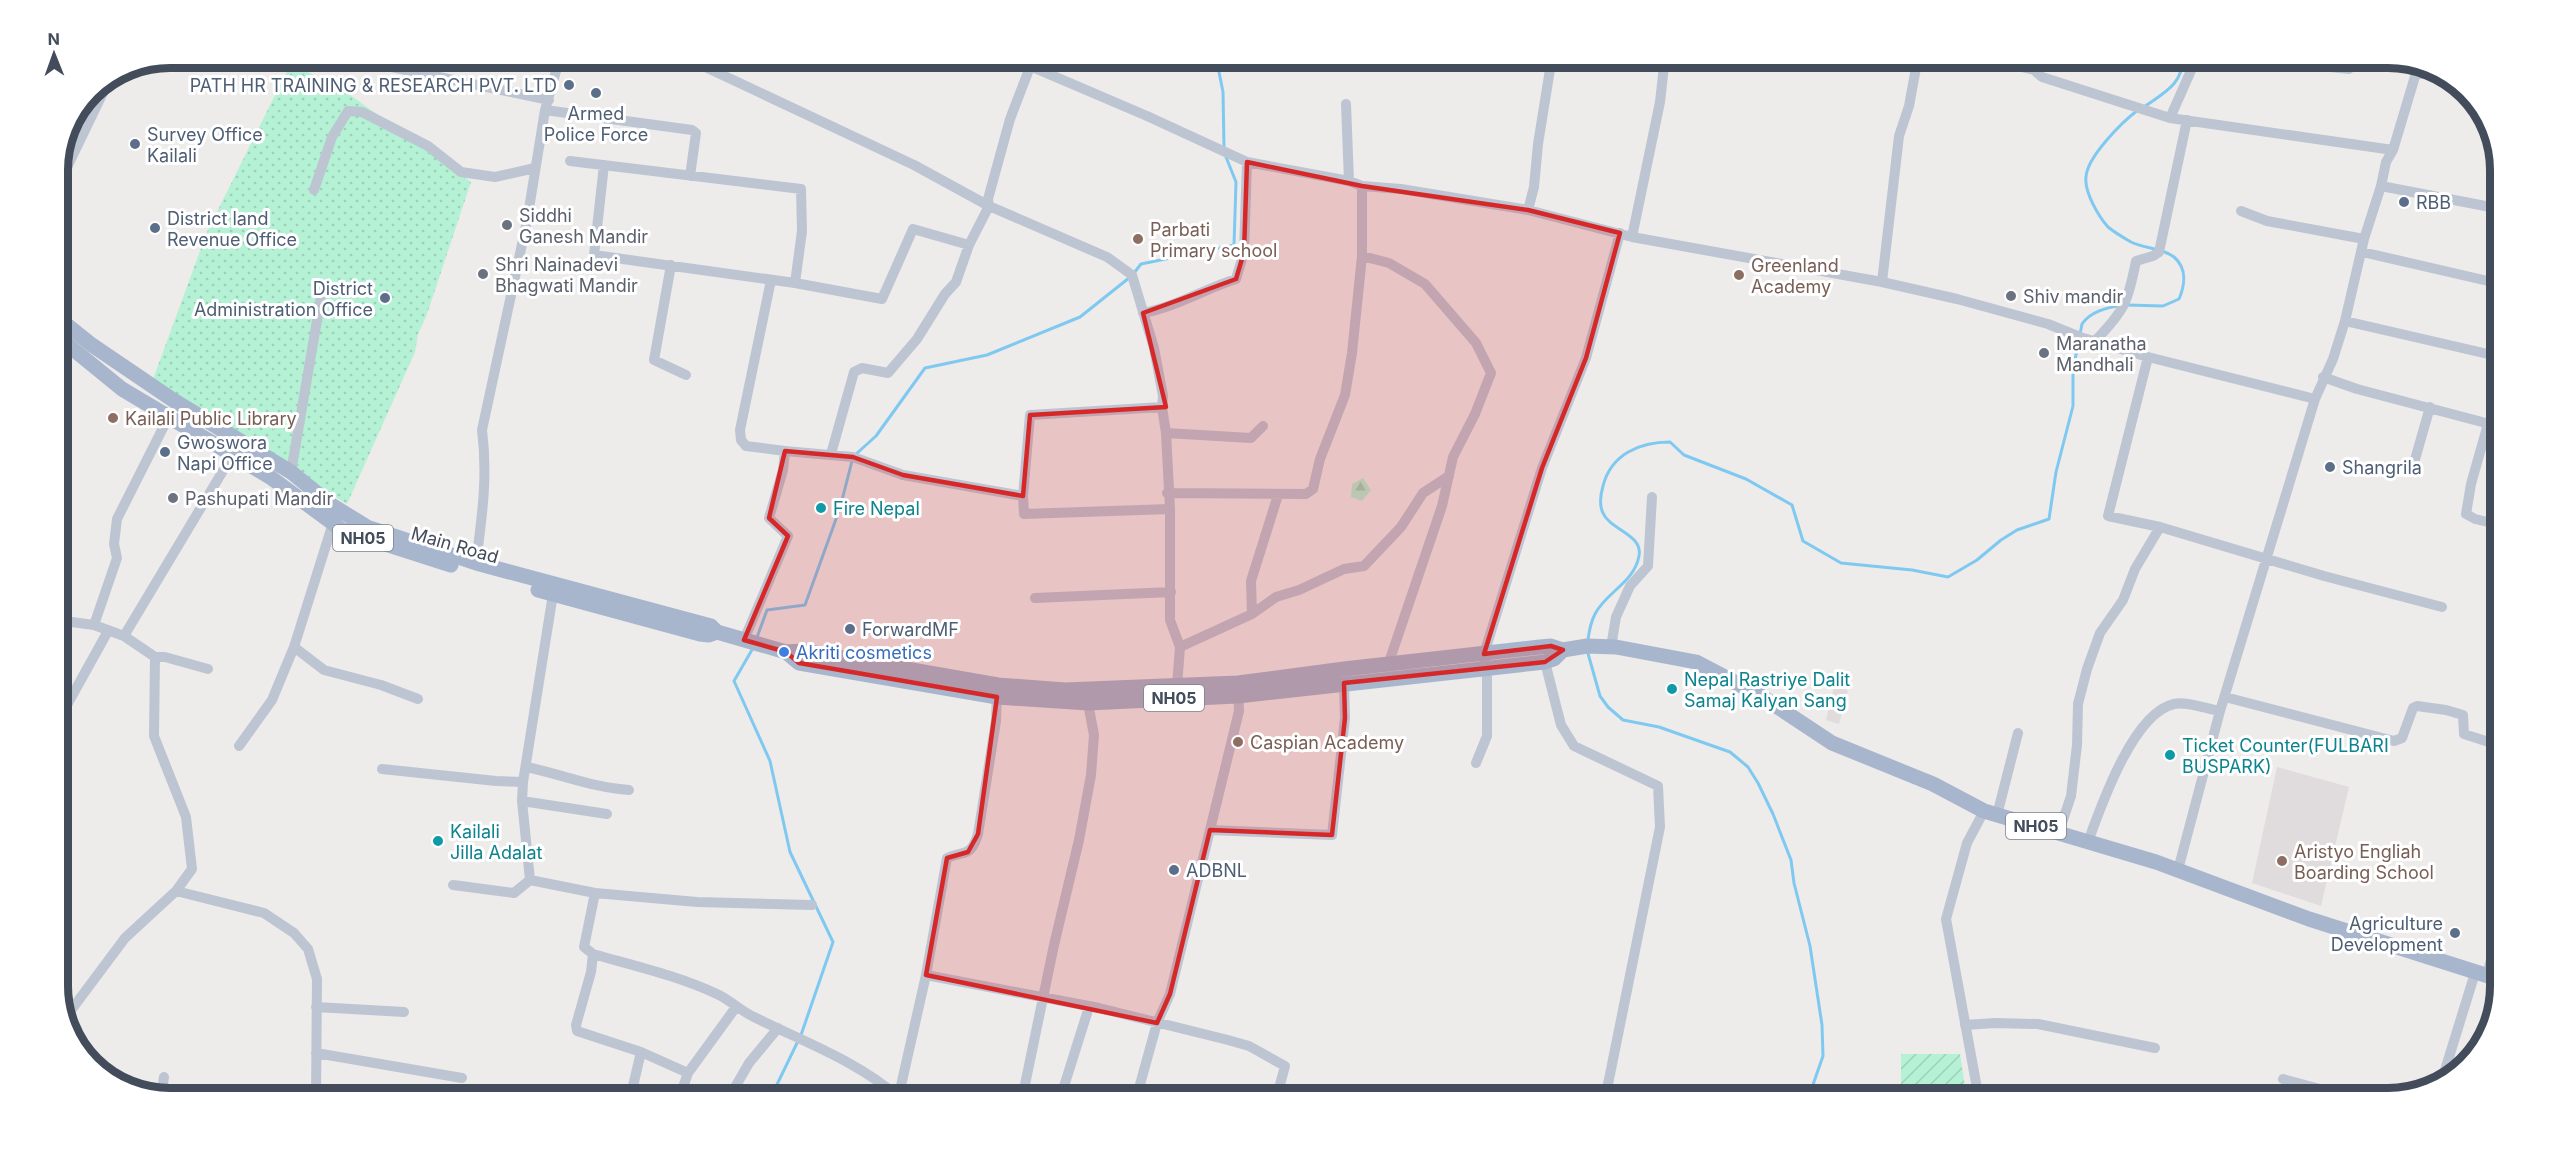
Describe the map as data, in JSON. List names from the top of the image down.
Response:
{
  "streets": {
    "main road": ["NH05", "Main Road"]
  },
  "crossings": [
    ["NH05", "Main Road"]
  ],
  "places": [
    "PATH HR TRAINING & RESEARCH PVT. LTD",
    "Armed Police Force",
    "Survey Office Kailali",
    "RBB",
    "Siddhi Ganesh Mandir",
    "District land Revenue Office",
    "Parbati Primary school",
    "Shri Nainadevi Bhagwati Mandir",
    "Greenland Academy",
    "Shiv mandir",
    "District Administration Office",
    "Maranatha Mandhali",
    "Kailali Public Library",
    "Gwoswora Napi Office",
    "Shangrila",
    "Pashupati Mandir",
    "Fire Nepal",
    "ForwardMF",
    "Akriti cosmetics",
    "Nepal Rastriye Dalit Samaj Kalyan Sang",
    "Caspian Academy",
    "Ticket Counter(FULBARI BUSPARK)",
    "Kailali Jilla Adalat",
    "Aristyo Engliah Boarding School",
    "ADBNL",
    "Agriculture Development"
  ],
  "north": "top"
}
